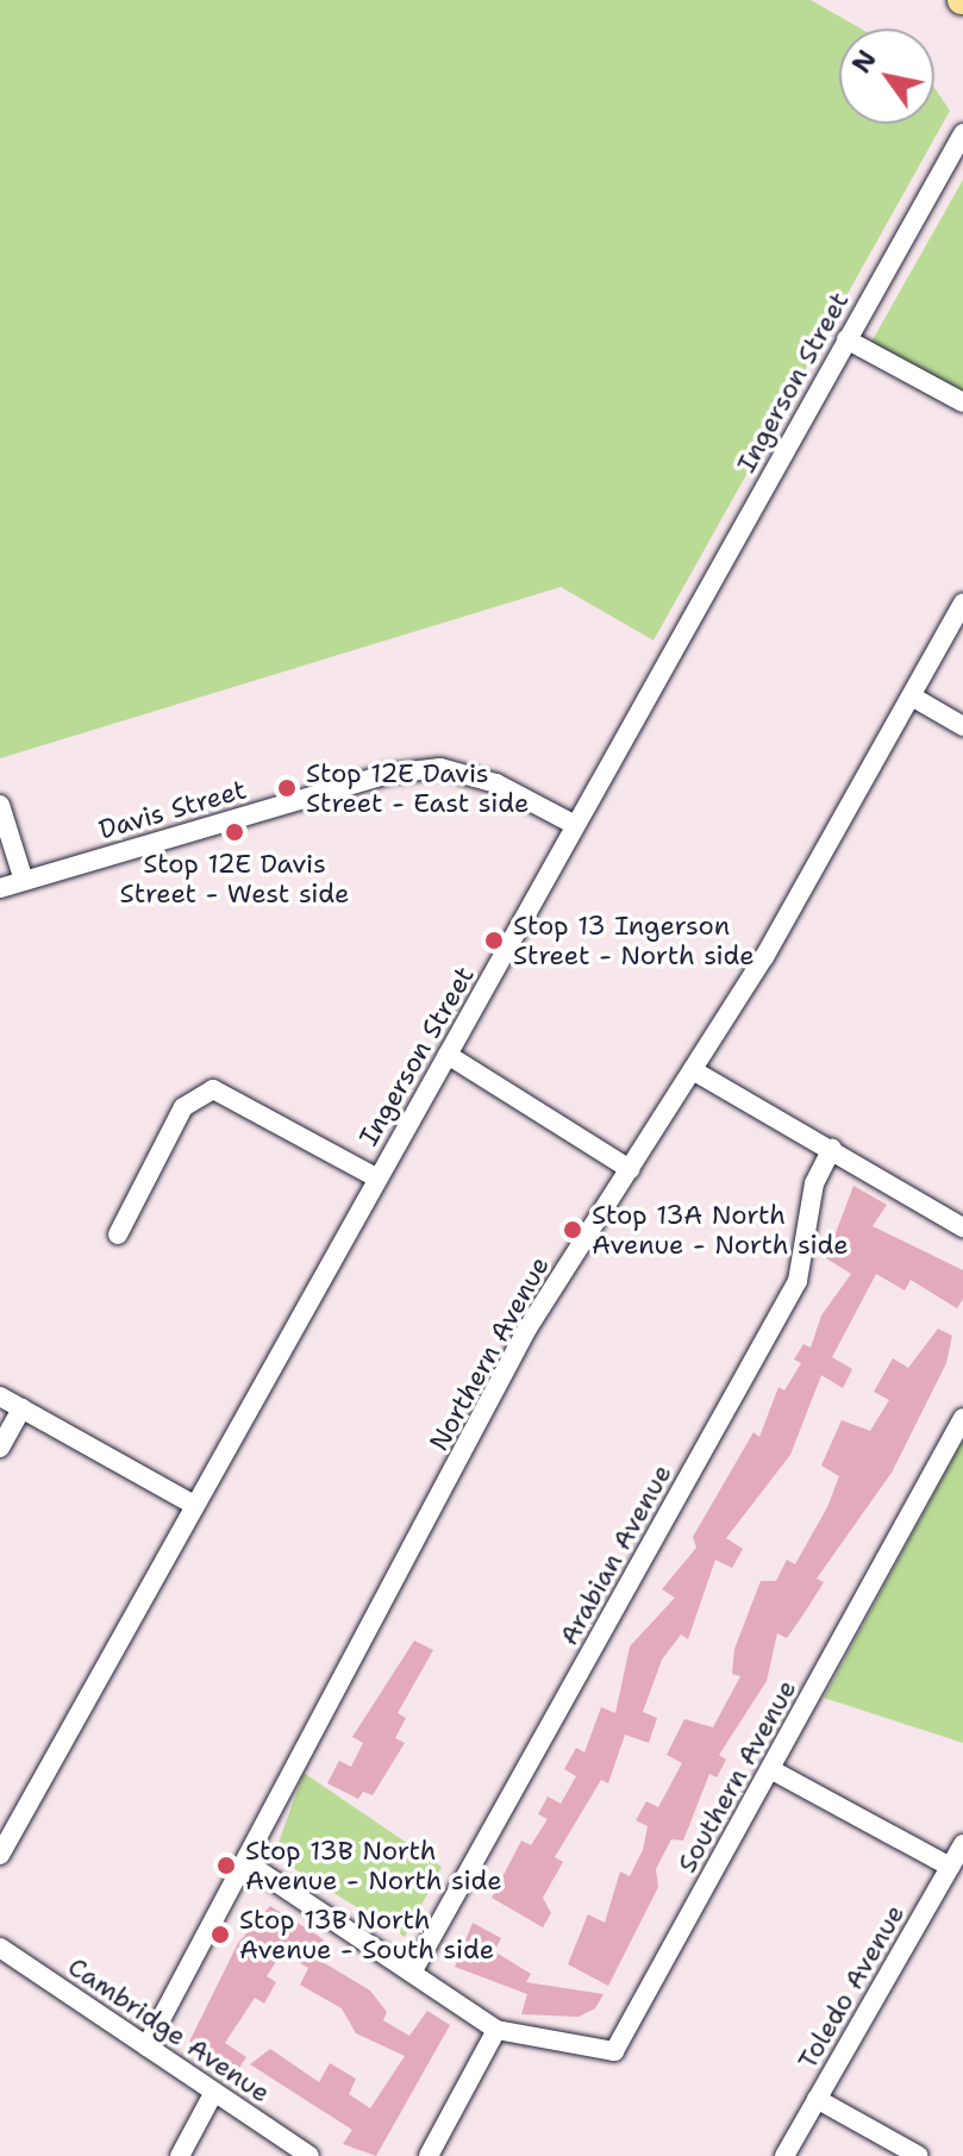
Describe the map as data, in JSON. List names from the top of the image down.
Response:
{
  "streets": {
    "street": [
      "Ingerson Street",
      "Davis Street",
      "Northern Avenue",
      "Arabian Avenue",
      "Southern Avenue",
      "Toledo Avenue",
      "Cambridge Avenue"
    ]
  },
  "crossings": [
    ["Ingerson Street", "Davis Street"],
    ["Northern Avenue", "Cambridge Avenue"]
  ],
  "places": [
    "Stop 12E Davis Street - East side",
    "Stop 12E Davis Street - West side",
    "Stop 13 Ingerson Street - North side",
    "Stop 13A North Avenue - North side",
    "Stop 13B North Avenue - North side",
    "Stop 13B North Avenue - South side"
  ],
  "north": "top left"
}
